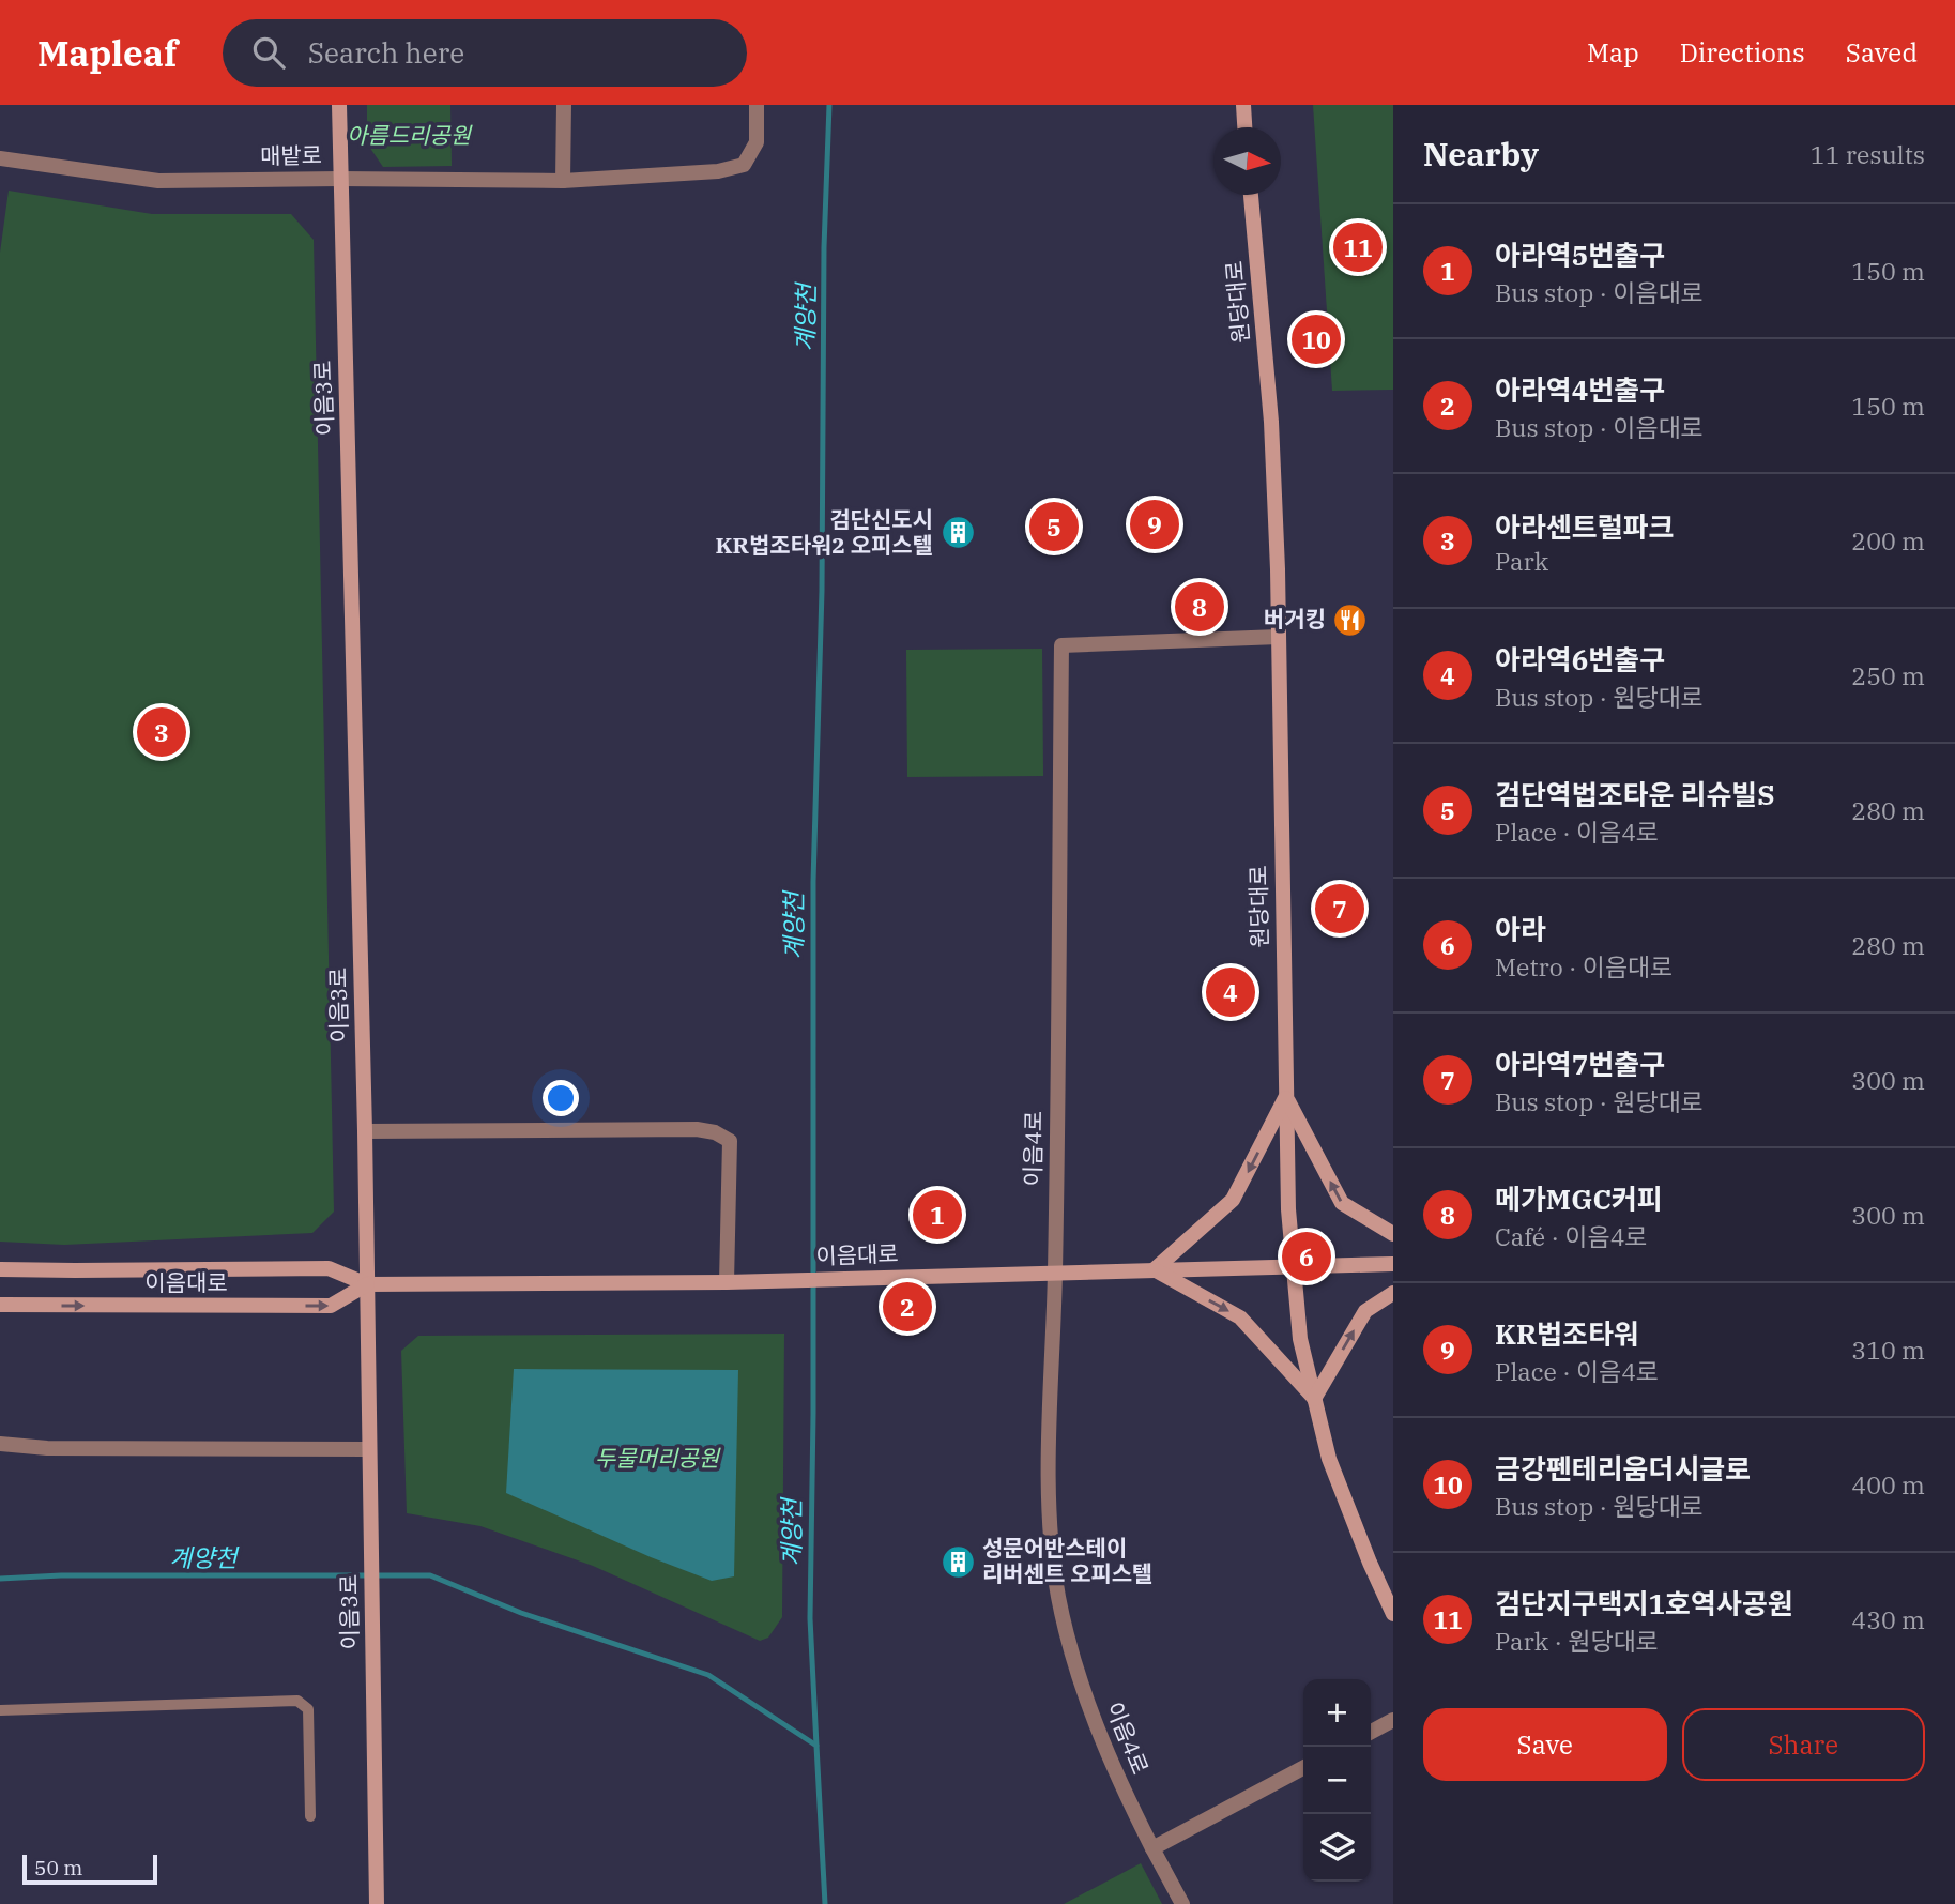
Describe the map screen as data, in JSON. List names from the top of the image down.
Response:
{
  "streets": {
    "main road": ["원당대로", "이음3로", "이음대로"],
    "street": ["매밭로", "이음4로"]
  },
  "crossings": [
    ["매밭로", "이음3로"],
    ["원당대로", "이음4로"],
    ["원당대로", "이음대로"],
    ["이음3로", "이음대로"],
    ["이음4로", "이음대로"]
  ],
  "water": ["계양천"],
  "parks": ["아름드리공원", "두물머리공원"],
  "places": {
    "building": ["검단신도시 KR법조타워2 오피스텔", "성문어반스테이 리버센트 오피스텔"],
    "restaurant": ["버거킹"]
  },
  "scale_bar": "50 m",
  "north": "right",
  "page": {
    "header": "Mapleaf",
    "search": "Search here",
    "nav": ["Map", "Directions", "Saved"],
    "heading": ["Nearby", "11 results"],
    "list": [
      {
        "mark": "1",
        "name": "아라역5번출구",
        "note": "Bus stop · 이음대로",
        "value": "150 m"
      },
      {
        "mark": "2",
        "name": "아라역4번출구",
        "note": "Bus stop · 이음대로",
        "value": "150 m"
      },
      {
        "mark": "3",
        "name": "아라센트럴파크",
        "note": "Park",
        "value": "200 m"
      },
      {
        "mark": "4",
        "name": "아라역6번출구",
        "note": "Bus stop · 원당대로",
        "value": "250 m"
      },
      {
        "mark": "5",
        "name": "검단역법조타운 리슈빌S",
        "note": "Place · 이음4로",
        "value": "280 m"
      },
      {
        "mark": "6",
        "name": "아라",
        "note": "Metro · 이음대로",
        "value": "280 m"
      },
      {
        "mark": "7",
        "name": "아라역7번출구",
        "note": "Bus stop · 원당대로",
        "value": "300 m"
      },
      {
        "mark": "8",
        "name": "메가MGC커피",
        "note": "Café · 이음4로",
        "value": "300 m"
      },
      {
        "mark": "9",
        "name": "KR법조타워",
        "note": "Place · 이음4로",
        "value": "310 m"
      },
      {
        "mark": "10",
        "name": "금강펜테리움더시글로",
        "note": "Bus stop · 원당대로",
        "value": "400 m"
      },
      {
        "mark": "11",
        "name": "검단지구택지1호역사공원",
        "note": "Park · 원당대로",
        "value": "430 m"
      }
    ],
    "pins": [
      "11",
      "10",
      "9",
      "5",
      "8",
      "3",
      "7",
      "4",
      "1",
      "6",
      "2"
    ],
    "map_buttons": ["+", "−"],
    "buttons": ["Save", "Share"],
    "scale": "50 m"
  }
}
